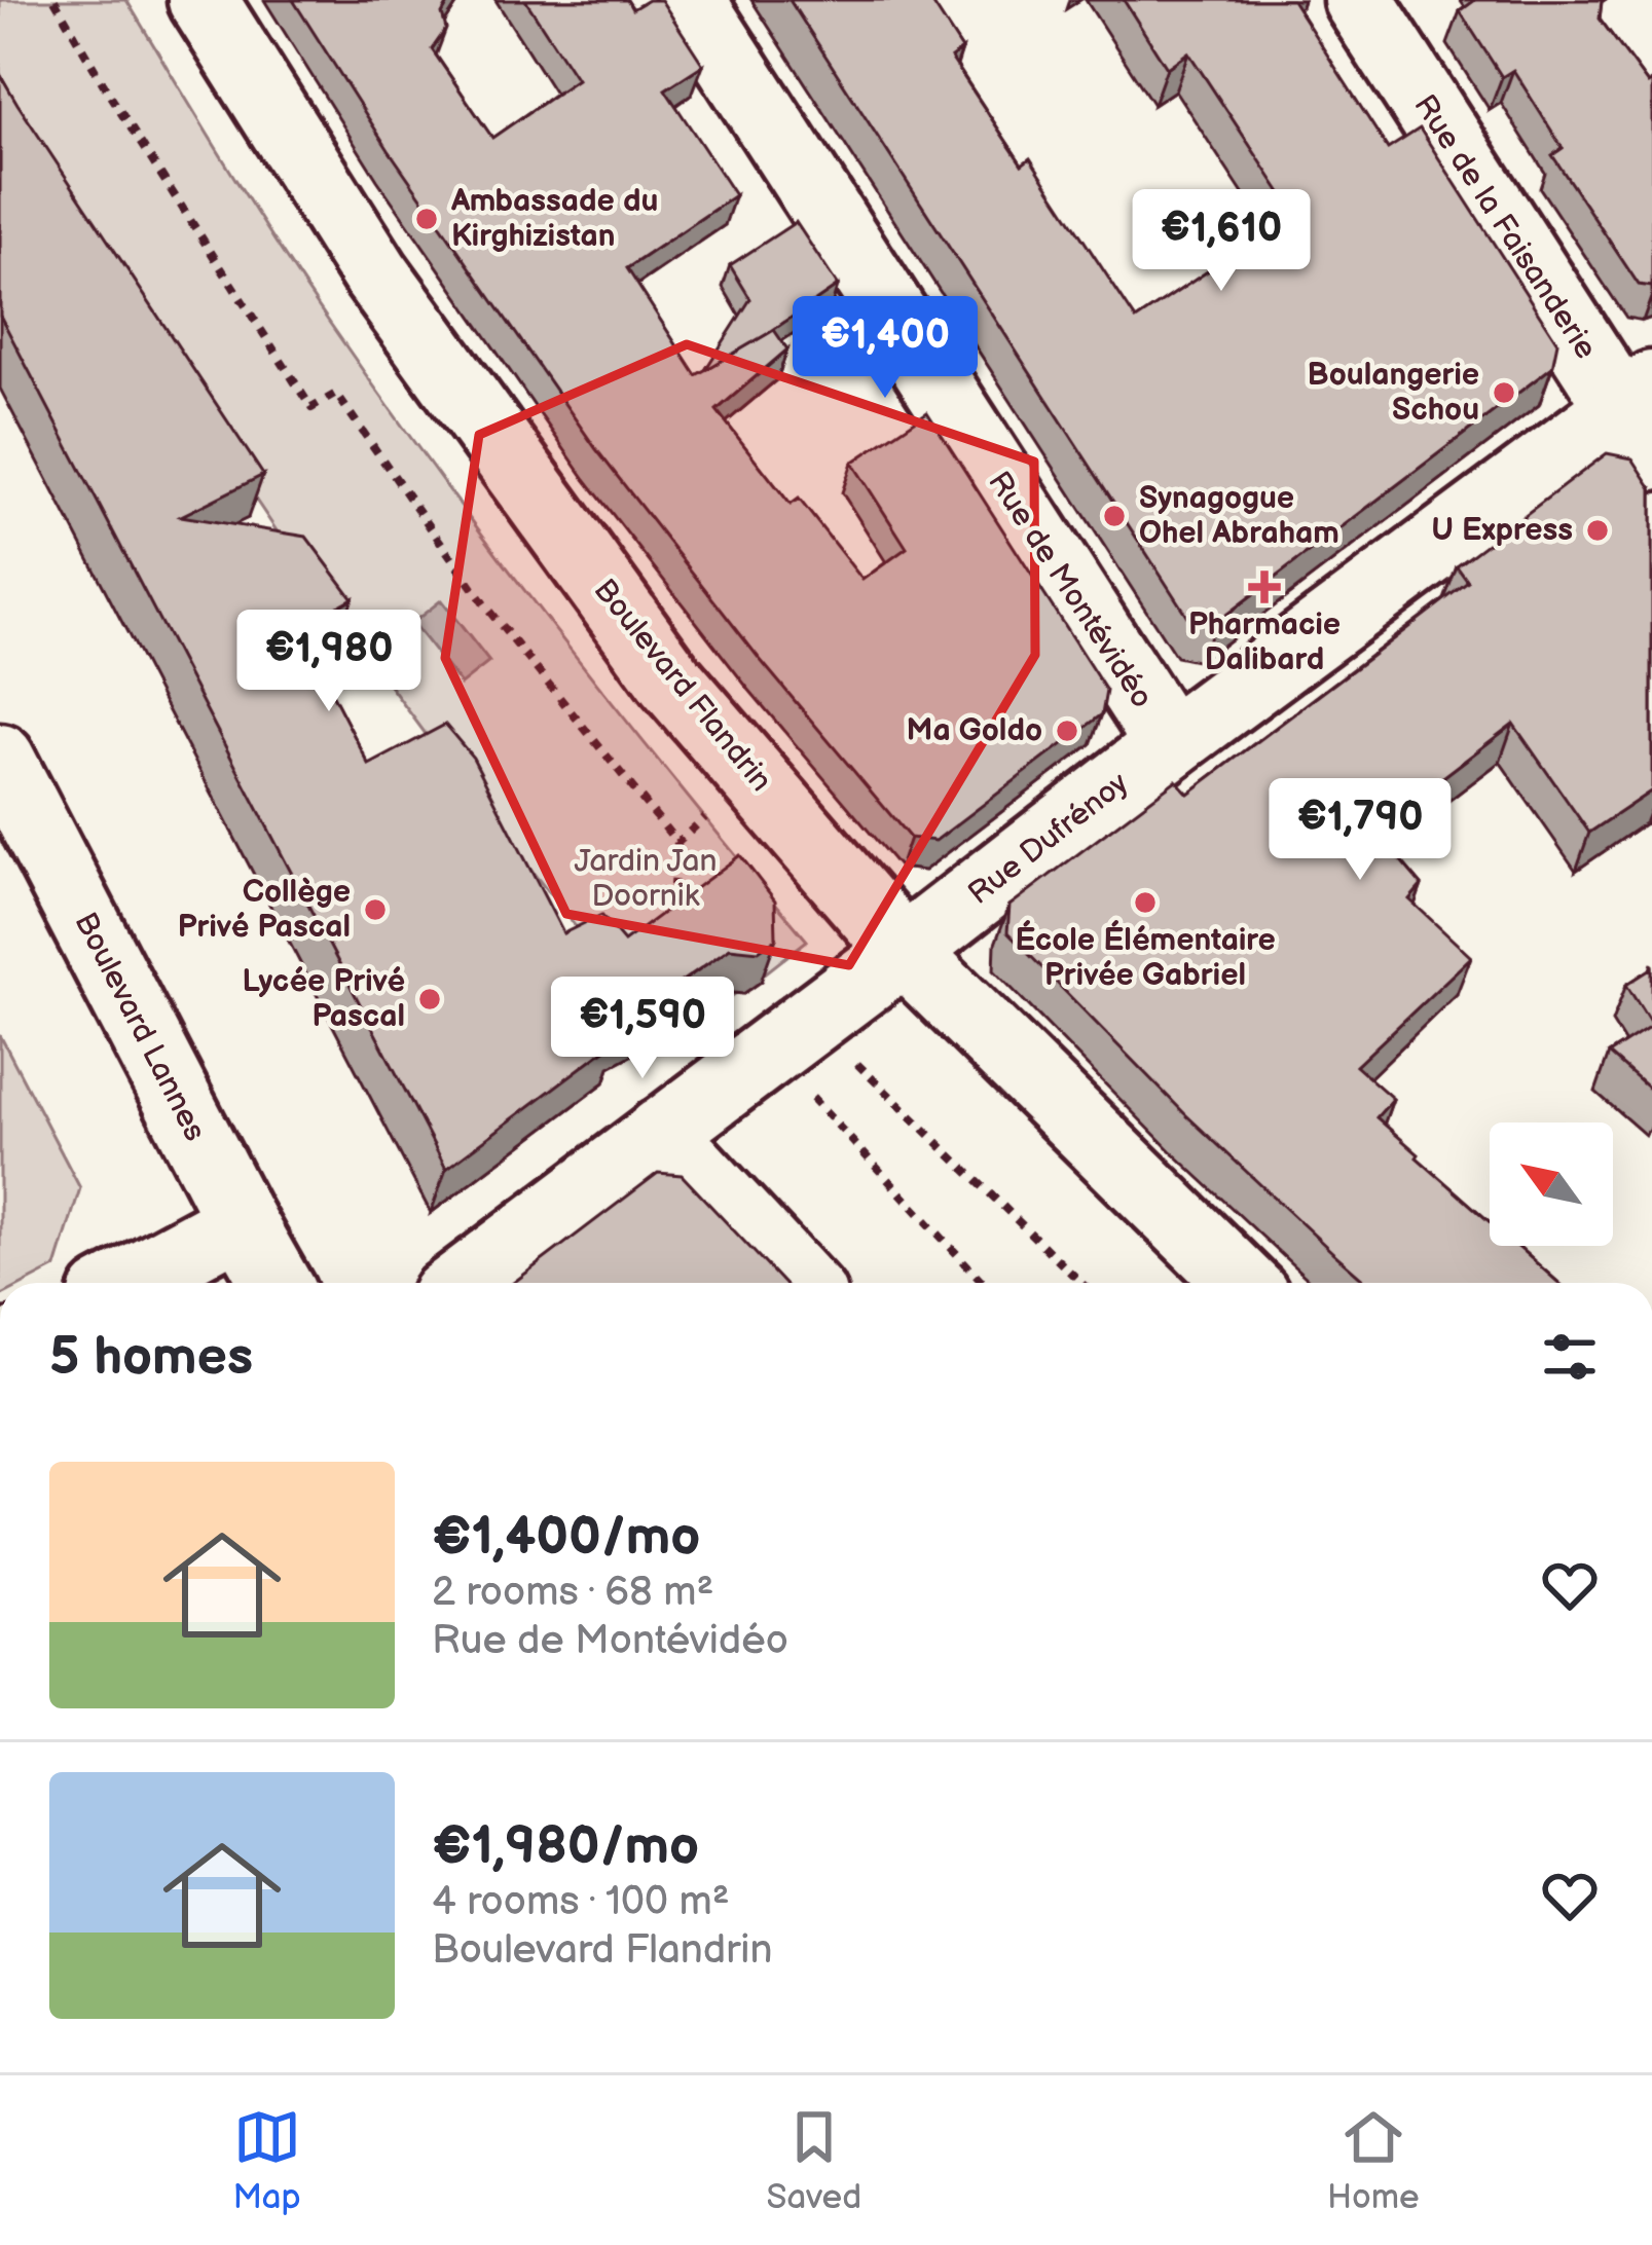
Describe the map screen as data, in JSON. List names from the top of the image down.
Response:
{
  "streets": {
    "street": [
      "Rue de la Faisanderie",
      "Rue de Montévidéo",
      "Boulevard Flandrin",
      "Rue Dufrénoy",
      "Boulevard Lannes"
    ]
  },
  "crossings": [
    ["Rue de la Faisanderie", "Rue Dufrénoy"],
    ["Rue de Montévidéo", "Rue Dufrénoy"],
    ["Boulevard Flandrin", "Rue Dufrénoy"]
  ],
  "parks": ["Jardin Jan Doornik"],
  "places": {
    "other": [
      "Ambassade du Kirghizistan",
      "Boulangerie Schou",
      "Synagogue Ohel Abraham",
      "U Express",
      "Ma Goldo",
      "École Élémentaire Privée Gabriel",
      "Collège Privé Pascal",
      "Lycée Privé Pascal"
    ],
    "health": ["Pharmacie Dalibard"]
  },
  "north": "top left",
  "page": {
    "price": [
      "€1,610",
      "€1,400",
      "€1,980",
      "€1,790",
      "€1,590"
    ],
    "heading": "5 homes",
    "list": [
      {
        "name": "€1,400/mo",
        "note": "2 rooms · 68 m² · Rue de Montévidéo"
      },
      {
        "name": "€1,980/mo",
        "note": "4 rooms · 100 m² · Boulevard Flandrin"
      }
    ],
    "tabs": ["Map", "Saved", "Home"]
  }
}
